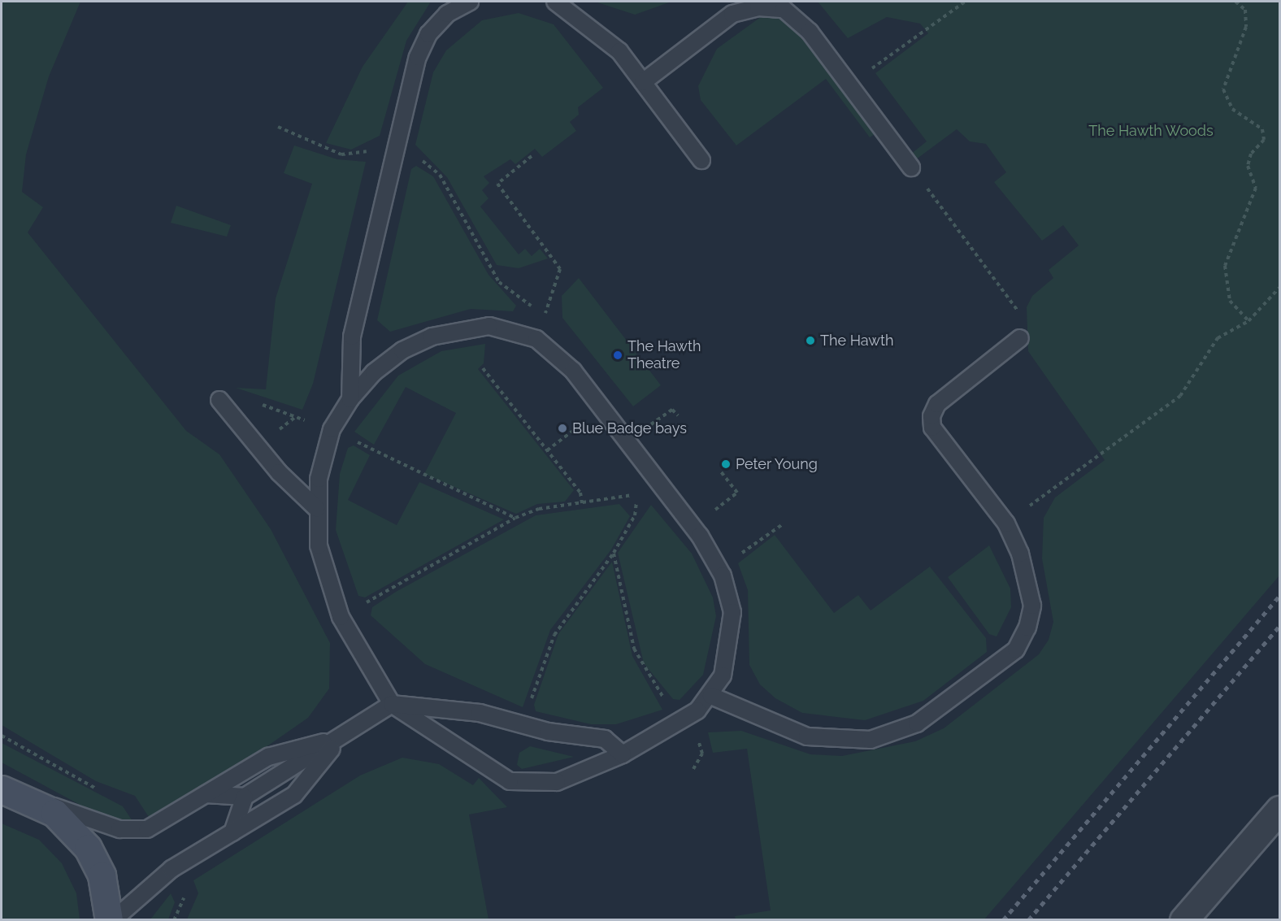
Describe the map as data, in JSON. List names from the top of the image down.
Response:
{
  "parks": ["The Hawth Woods"],
  "places": [
    "The Hawth",
    "The Hawth Theatre",
    "Blue Badge bays",
    "Peter Young"
  ]
}
